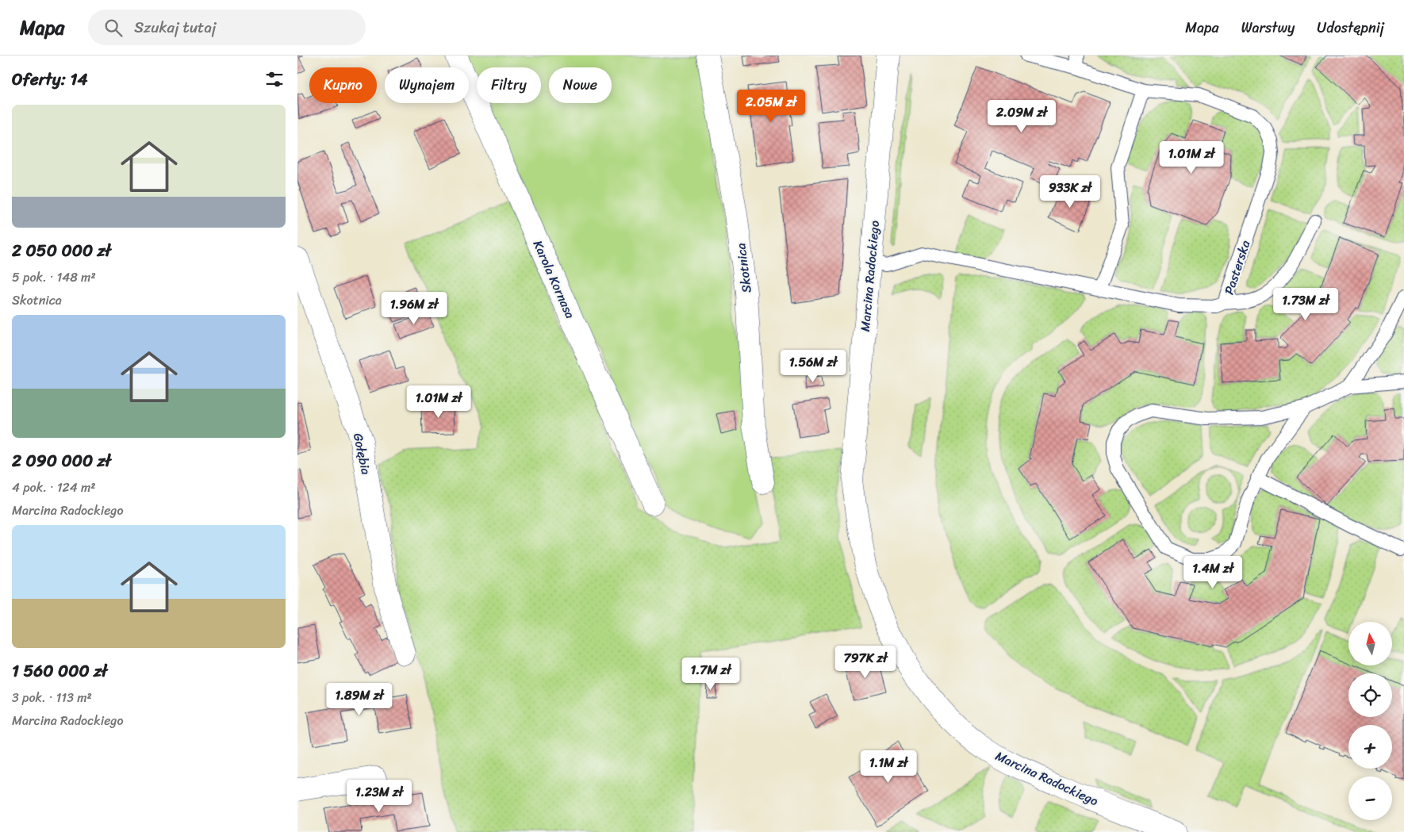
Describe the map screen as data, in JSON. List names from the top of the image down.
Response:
{
  "streets": {
    "street": [
      "Skotnica",
      "Marcina Radockiego",
      "Karola Kornasa",
      "Gołębia"
    ],
    "lane": ["Pasterska"]
  },
  "crossings": [
    ["Pasterska", "Marcina Radockiego"]
  ],
  "north": "top",
  "page": {
    "header": "Mapa",
    "search": "Szukaj tutaj",
    "nav": ["Mapa", "Warstwy", "Udostępnij"],
    "heading": "Oferty: 14",
    "chip": [
      "Kupno",
      "Wynajem",
      "Filtry",
      "Nowe"
    ],
    "price": [
      "2.05M zł",
      "2.09M zł",
      "1.01M zł",
      "933K zł",
      "1.73M zł",
      "1.96M zł",
      "1.56M zł",
      "1.01M zł",
      "1.4M zł",
      "797K zł",
      "1.7M zł",
      "1.89M zł",
      "1.1M zł",
      "1.23M zł"
    ],
    "list": [
      {
        "name": "2 050 000 zł",
        "note": "5 pok. · 148 m² · Skotnica"
      },
      {
        "name": "2 090 000 zł",
        "note": "4 pok. · 124 m² · Marcina Radockiego"
      },
      {
        "name": "1 560 000 zł",
        "note": "3 pok. · 113 m² · Marcina Radockiego"
      }
    ],
    "map_buttons": ["+", "−"]
  }
}
